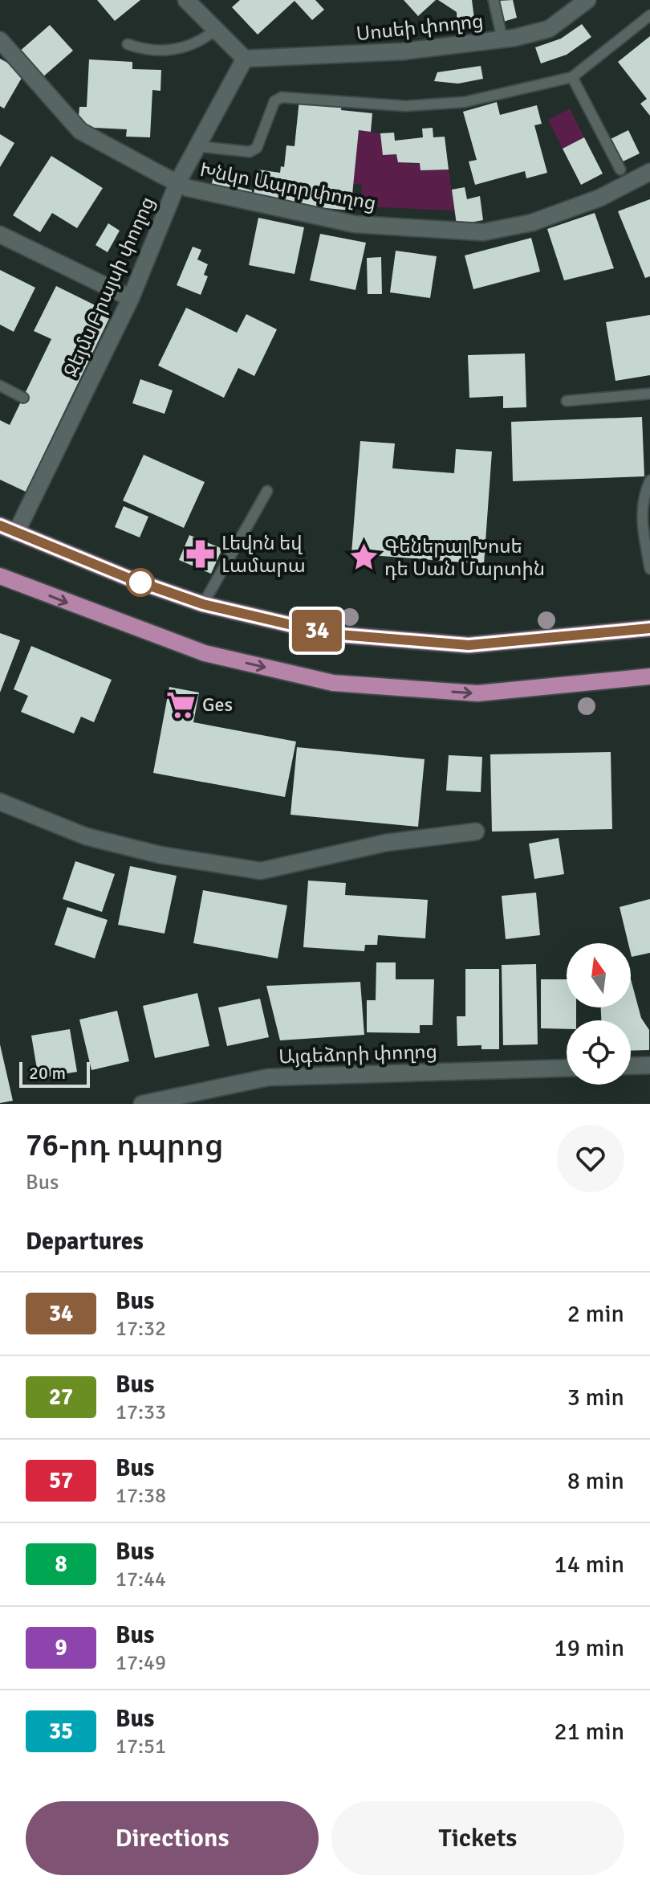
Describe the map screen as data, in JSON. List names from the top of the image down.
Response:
{
  "streets": {
    "street": [
      "Սոսեի փողոց",
      "Խնկո Ապոր փողոց",
      "Ջեյմս Բրայսի փողոց",
      "Այգեձորի փողոց"
    ]
  },
  "crossings": [
    ["Սոսեի փողոց", "Ջեյմս Բրայսի փողոց"],
    ["Խնկո Ապոր փողոց", "Ջեյմս Բրայսի փողոց"]
  ],
  "places": {
    "pharmacy": ["Լեվոն եվ Լամարա"],
    "place": ["Գեներալ Խոսե դե Սան Մարտին"],
    "supermarket": ["Ges"]
  },
  "lines": ["bus line 34"],
  "scale_bar": "20 m",
  "north": "top",
  "page": {
    "on_map": "34",
    "scale": "20 m",
    "heading": [
      ["76-րդ դպրոց", "Bus"],
      "Departures"
    ],
    "list": [
      {
        "mark": "34",
        "name": "Bus",
        "note": "17:32",
        "value": "2 min"
      },
      {
        "mark": "27",
        "name": "Bus",
        "note": "17:33",
        "value": "3 min"
      },
      {
        "mark": "57",
        "name": "Bus",
        "note": "17:38",
        "value": "8 min"
      },
      {
        "mark": "8",
        "name": "Bus",
        "note": "17:44",
        "value": "14 min"
      },
      {
        "mark": "9",
        "name": "Bus",
        "note": "17:49",
        "value": "19 min"
      },
      {
        "mark": "35",
        "name": "Bus",
        "note": "17:51",
        "value": "21 min"
      }
    ],
    "buttons": ["Directions", "Tickets"]
  }
}
